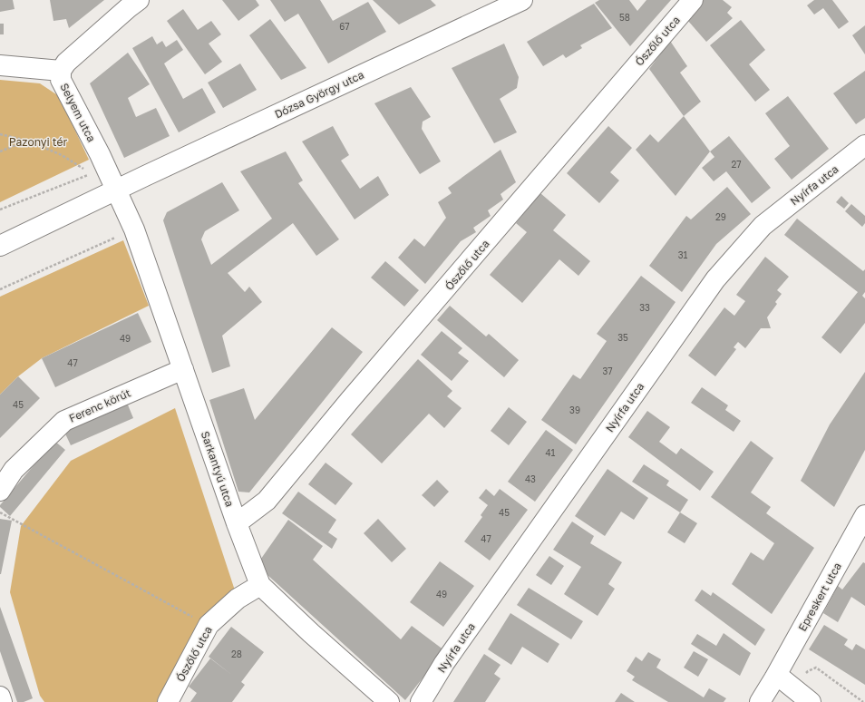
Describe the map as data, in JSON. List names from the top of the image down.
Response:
{
  "streets": {
    "street": [
      "Ószőlő utca",
      "Dózsa György utca",
      "Selyem utca",
      "Nyírfa utca",
      "Ferenc körút",
      "Sarkantyú utca",
      "Epreskert utca"
    ]
  },
  "crossings": [
    ["Ószőlő utca", "Sarkantyú utca"],
    ["Dózsa György utca", "Selyem utca"],
    ["Dózsa György utca", "Sarkantyú utca"],
    ["Selyem utca", "Sarkantyú utca"],
    ["Ferenc körút", "Sarkantyú utca"]
  ],
  "parks": ["Pazonyi tér"],
  "house_numbers": [
    "58",
    "67",
    "27",
    "29",
    "31",
    "33",
    "35",
    "49",
    "47",
    "37",
    "45",
    "39",
    "41",
    "43",
    "45",
    "47",
    "49",
    "28"
  ]
}
